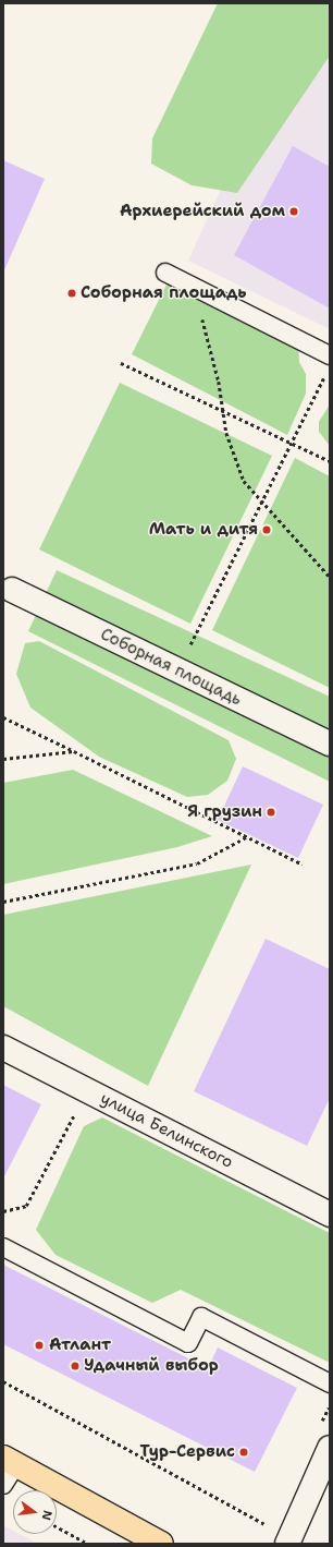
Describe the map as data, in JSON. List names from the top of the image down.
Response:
{
  "streets": {
    "street": ["Соборная площадь", "улица Белинского"]
  },
  "places": [
    "Архиерейский дом",
    "Соборная площадь",
    "Мать и дитя",
    "Я грузин",
    "Атлант",
    "Удачный выбор",
    "Тур-Сервис"
  ],
  "north": "right"
}
